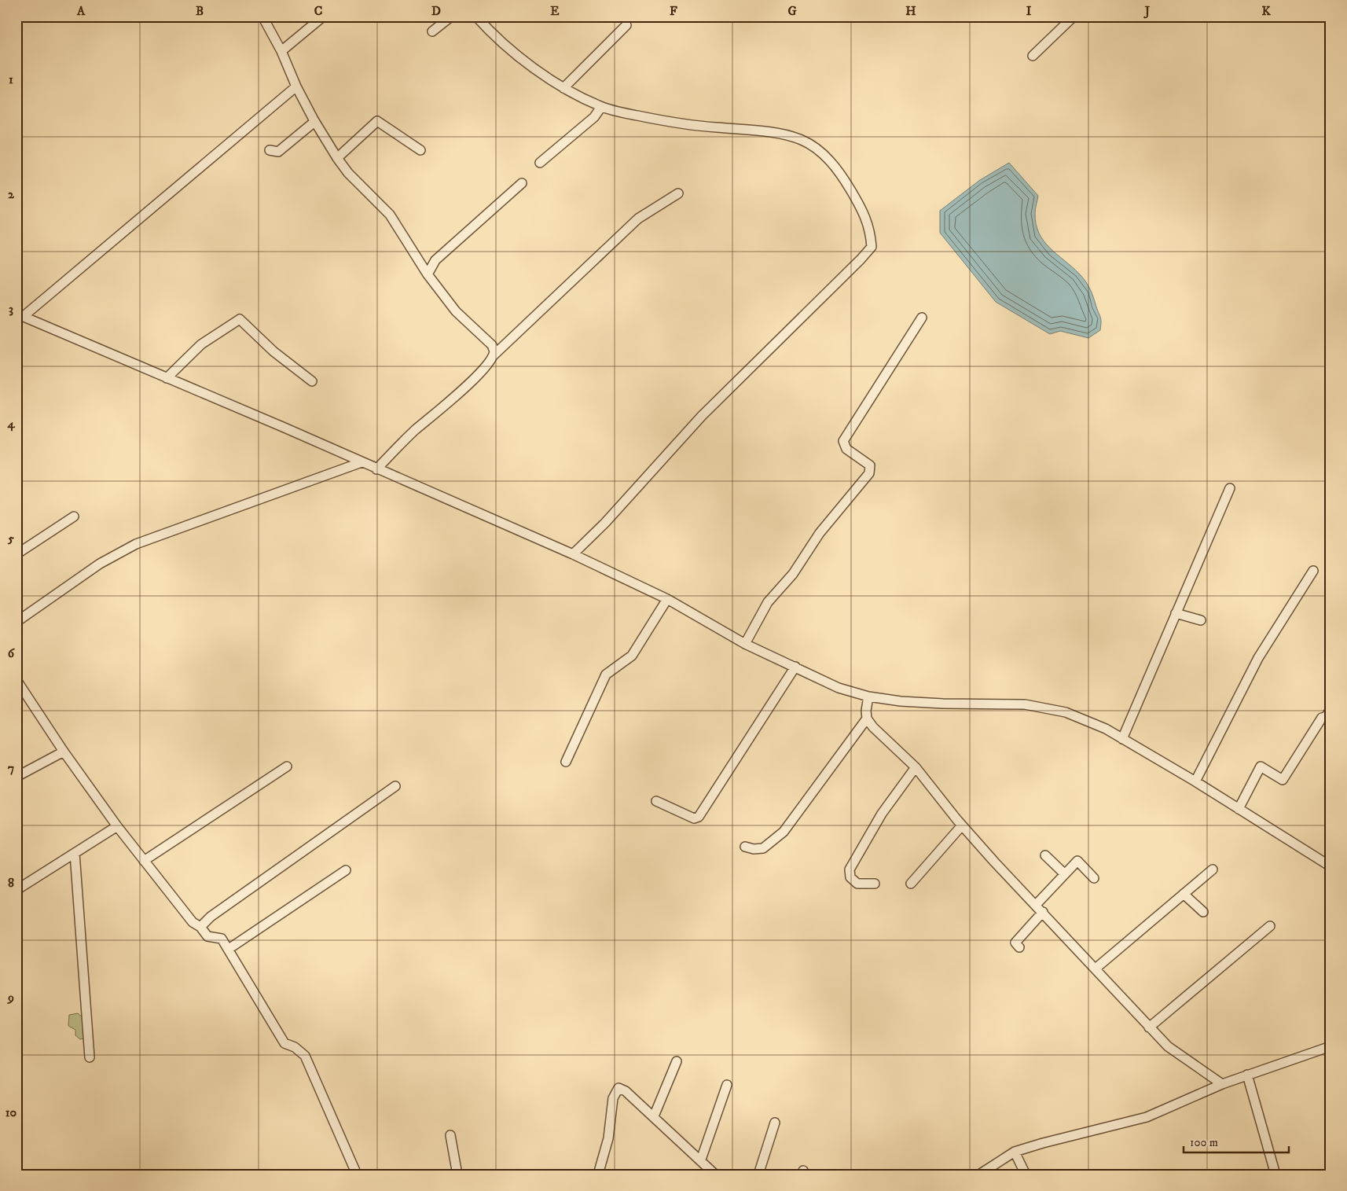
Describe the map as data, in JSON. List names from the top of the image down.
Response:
{
  "scale_bar": "100 m",
  "grid": {
    "columns": [
      "A",
      "B",
      "C",
      "D",
      "E",
      "F",
      "G",
      "H",
      "I",
      "J",
      "K"
    ],
    "rows": [
      "1",
      "2",
      "3",
      "4",
      "5",
      "6",
      "7",
      "8",
      "9",
      "10"
    ]
  }
}
